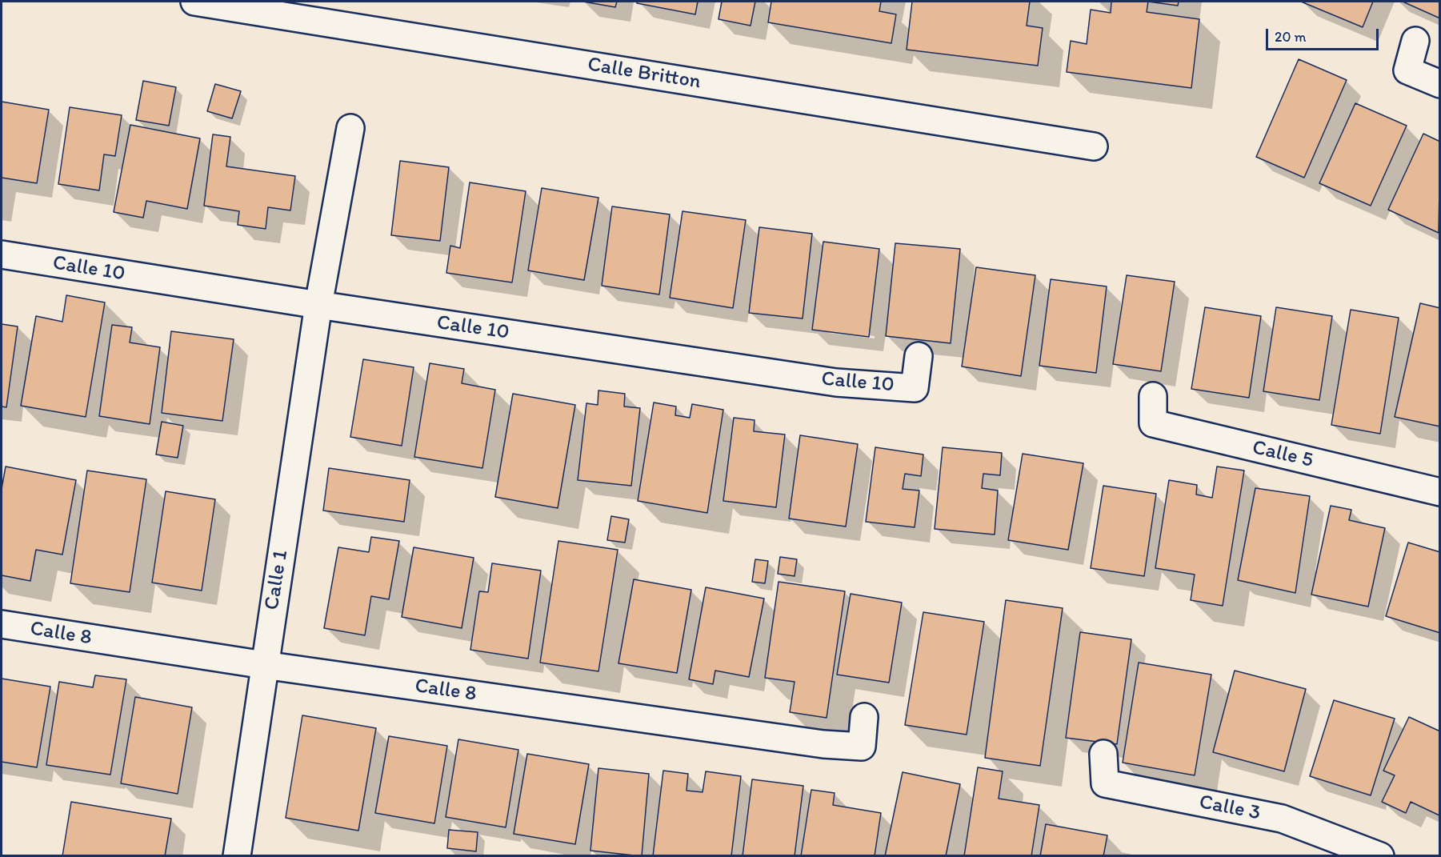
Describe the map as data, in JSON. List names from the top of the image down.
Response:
{
  "streets": {
    "street": [
      "Calle Britton",
      "Calle 10",
      "Calle 5",
      "Calle 1",
      "Calle 8",
      "Calle 3"
    ]
  },
  "crossings": [
    ["Calle 10", "Calle 1"],
    ["Calle 1", "Calle 8"]
  ],
  "scale_bar": "20 m"
}
